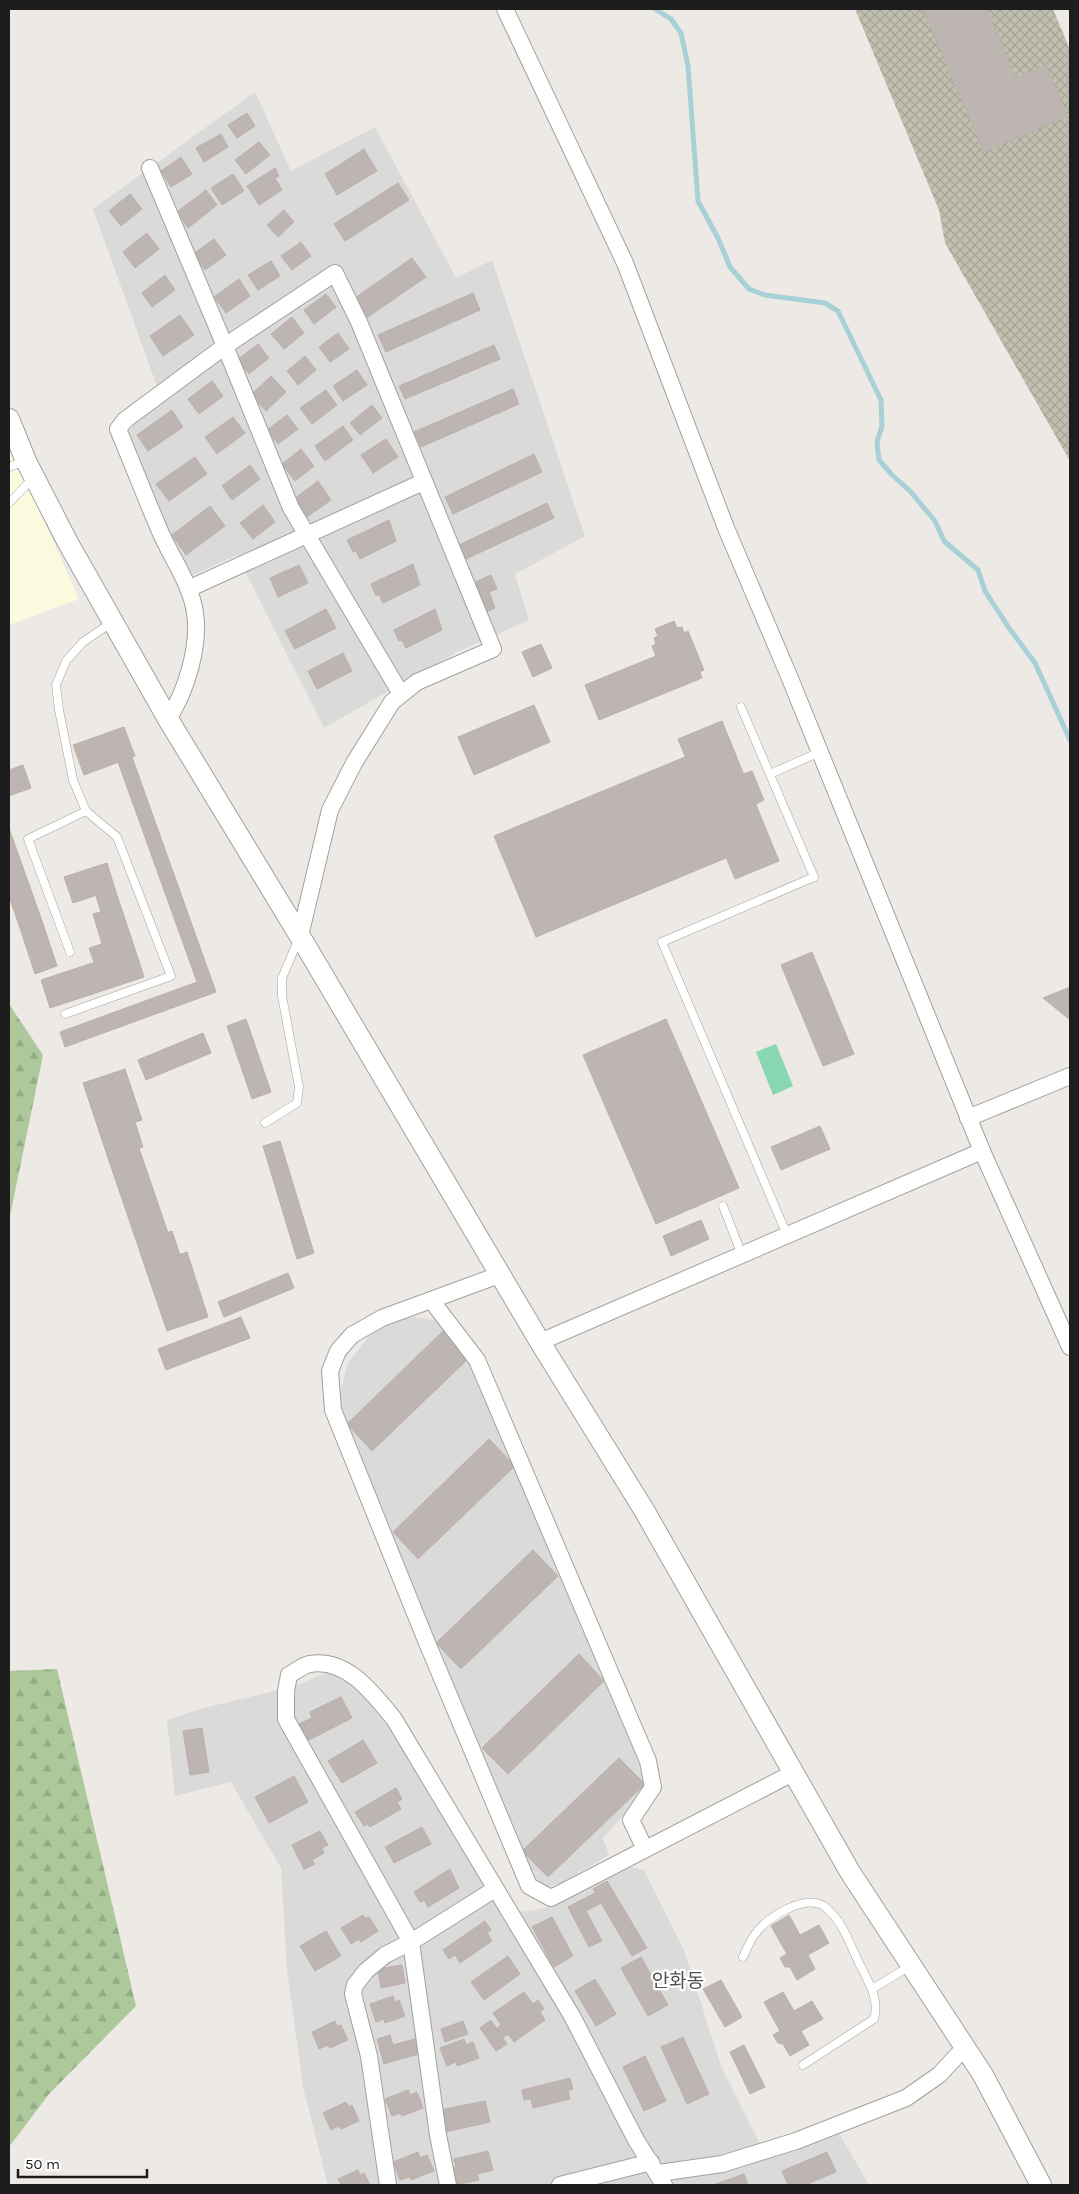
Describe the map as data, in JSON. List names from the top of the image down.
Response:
{
  "districts": ["안화동"],
  "scale_bar": "50 m"
}
